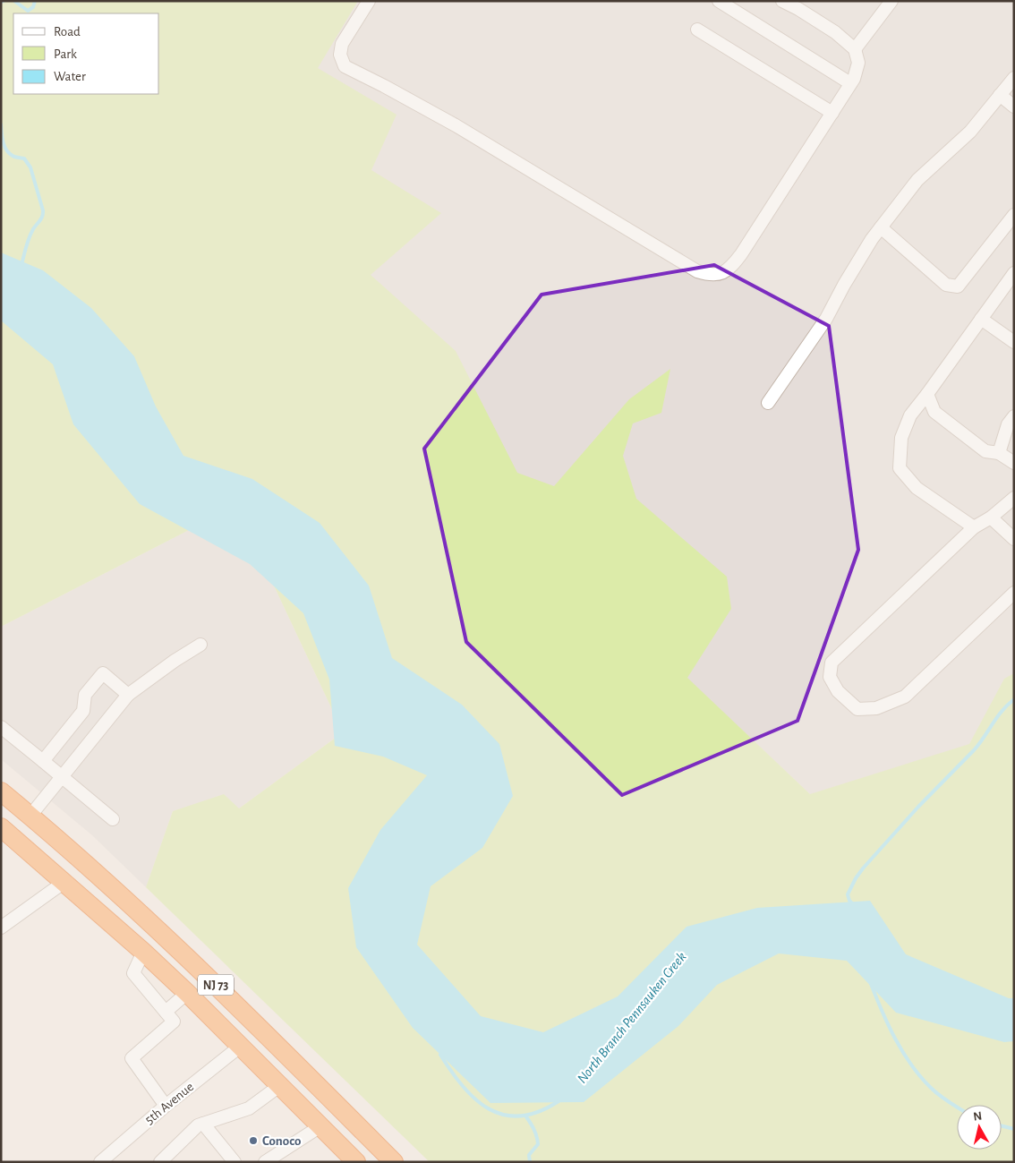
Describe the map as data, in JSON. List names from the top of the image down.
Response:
{
  "streets": {
    "highway": ["NJ 73"],
    "street": ["5th Avenue"]
  },
  "crossings": [
    ["NJ 73", "5th Avenue"]
  ],
  "water": ["North Branch Pennsauken Creek"],
  "places": ["Conoco"],
  "legend": ["Road", "Park", "Water"],
  "north": "top"
}
